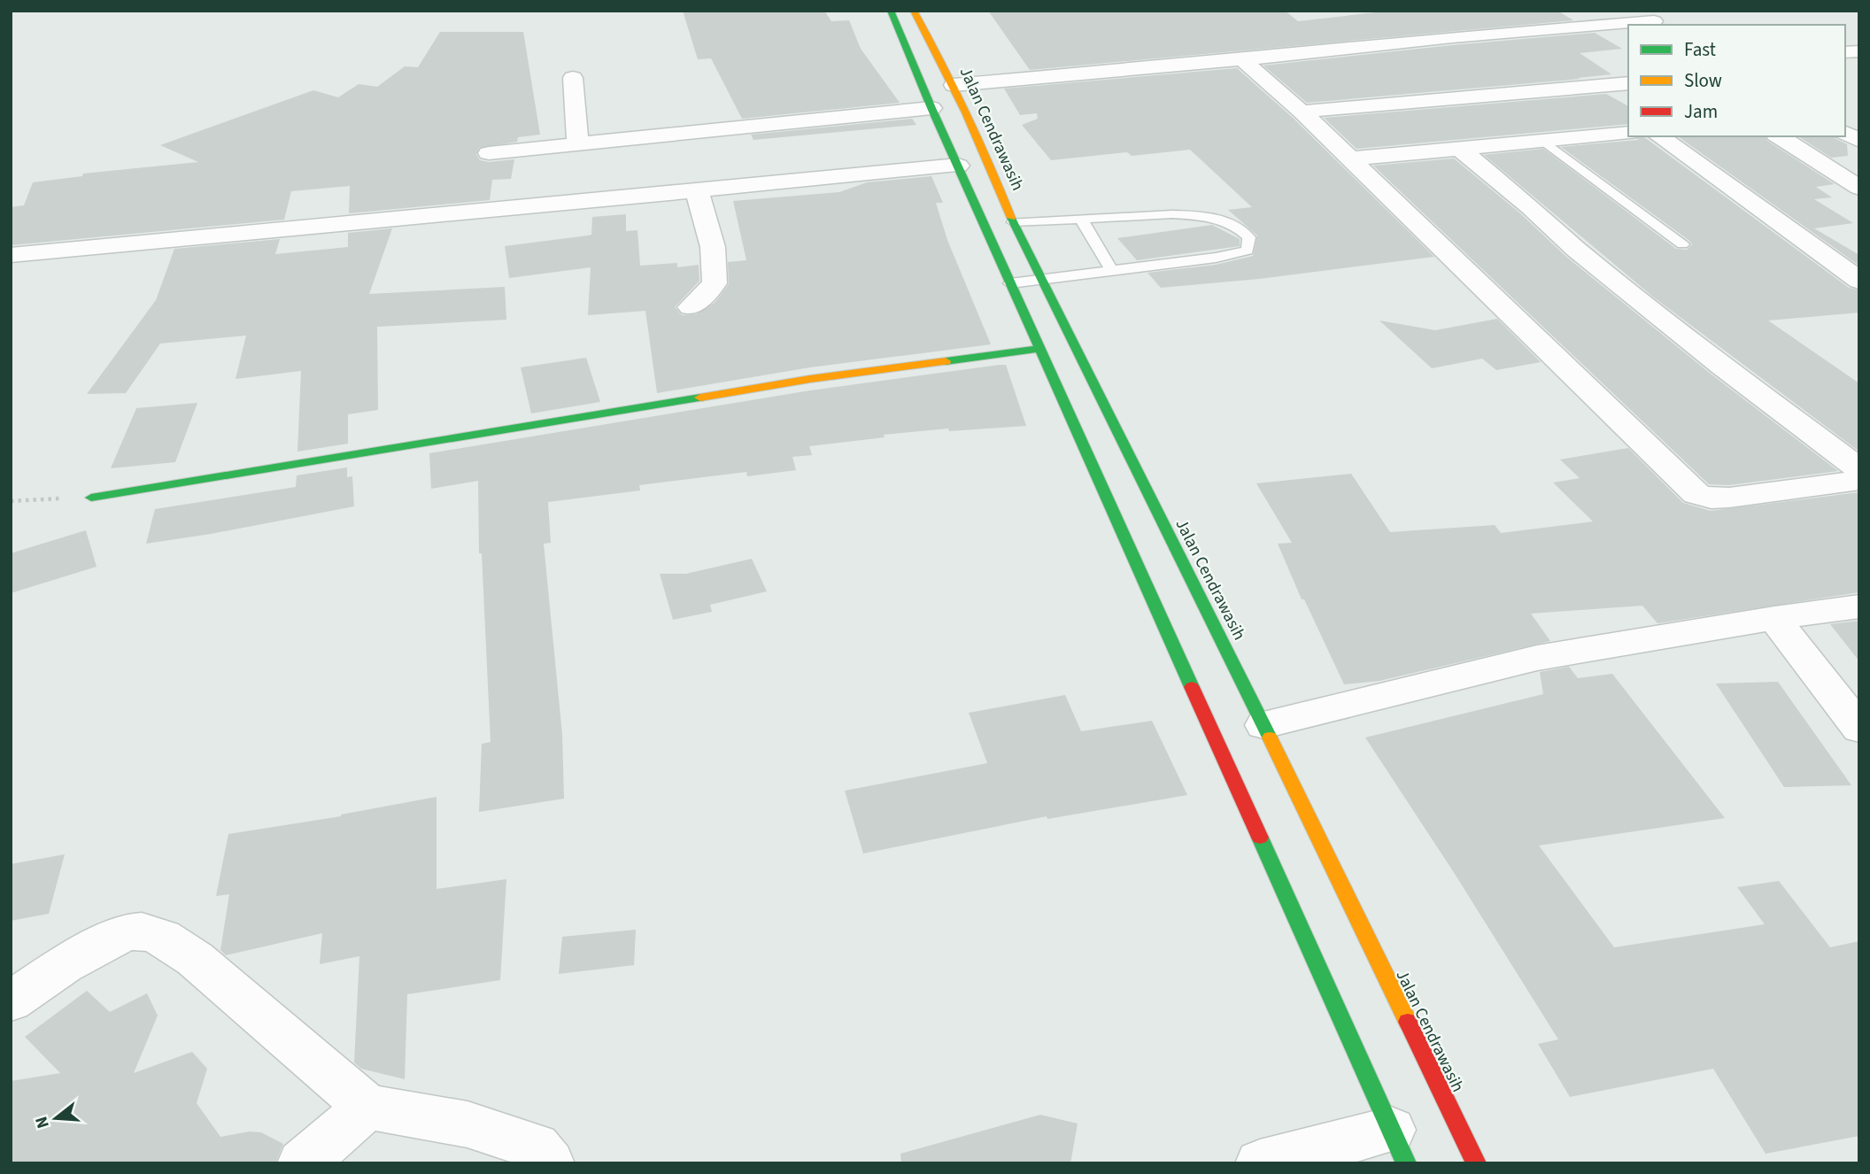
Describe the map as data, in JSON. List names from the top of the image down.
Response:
{
  "streets": {
    "main road": ["Jalan Cendrawasih"]
  },
  "legend": ["Fast", "Slow", "Jam"],
  "north": "left"
}
